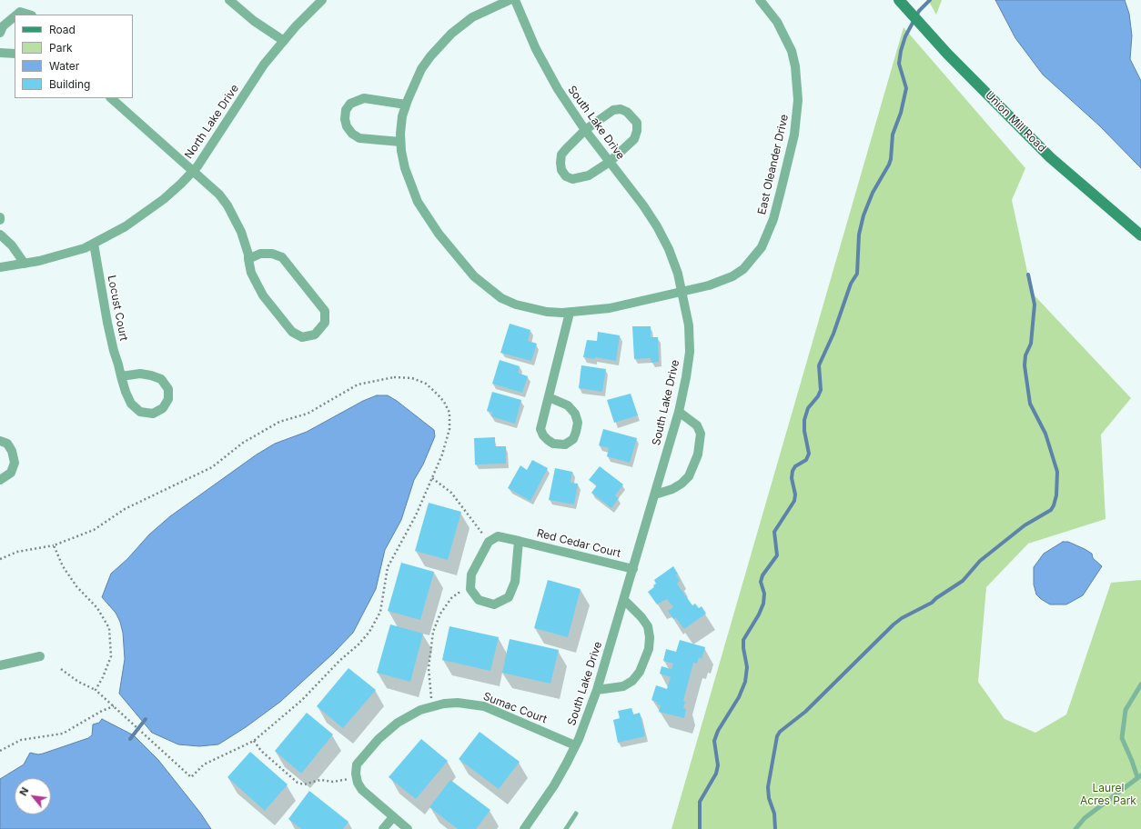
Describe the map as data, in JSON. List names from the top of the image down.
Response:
{
  "streets": {
    "street": [
      "North Lake Drive",
      "Union Mill Road",
      "South Lake Drive",
      "East Oleander Drive",
      "Locust Court",
      "Red Cedar Court",
      "Sumac Court"
    ]
  },
  "crossings": [
    ["North Lake Drive", "Locust Court"],
    ["South Lake Drive", "East Oleander Drive"],
    ["South Lake Drive", "Red Cedar Court"],
    ["South Lake Drive", "Sumac Court"]
  ],
  "parks": ["Laurel Acres Park"],
  "legend": [
    "Road",
    "Park",
    "Water",
    "Building"
  ],
  "north": "top left"
}
